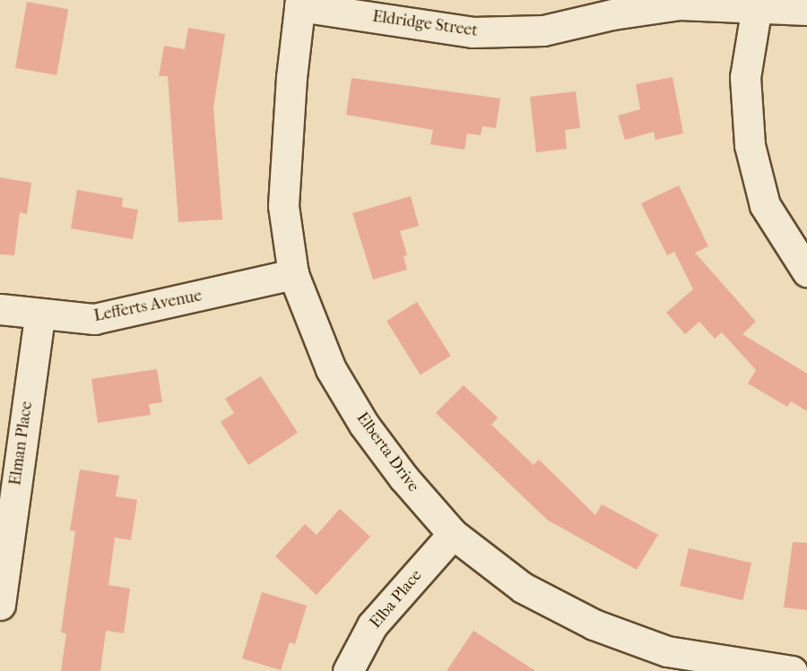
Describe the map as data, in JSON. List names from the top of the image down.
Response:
{
  "streets": {
    "street": [
      "Eldridge Street",
      "Lefferts Avenue",
      "Elman Place",
      "Elberta Drive",
      "Elba Place"
    ]
  },
  "crossings": [
    ["Eldridge Street", "Elberta Drive"],
    ["Lefferts Avenue", "Elman Place"],
    ["Lefferts Avenue", "Elberta Drive"],
    ["Elberta Drive", "Elba Place"]
  ]
}
